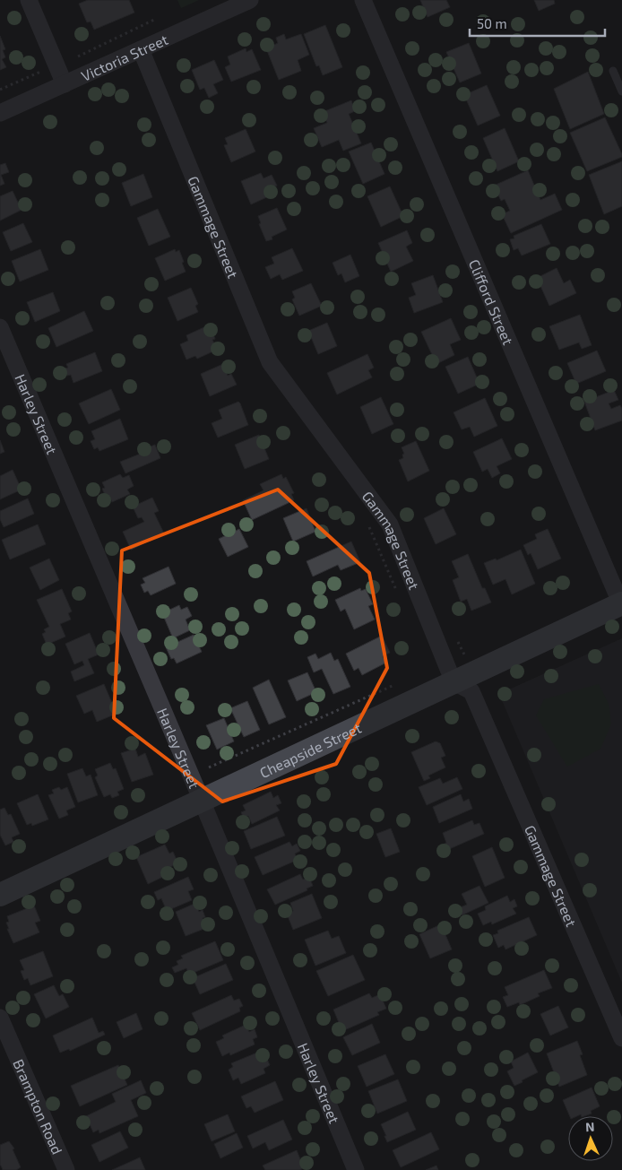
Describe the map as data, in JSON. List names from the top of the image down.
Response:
{
  "streets": {
    "street": [
      "Victoria Street",
      "Gammage Street",
      "Clifford Street",
      "Harley Street",
      "Cheapside Street",
      "Brampton Road"
    ]
  },
  "crossings": [
    ["Victoria Street", "Gammage Street"],
    ["Gammage Street", "Cheapside Street"],
    ["Clifford Street", "Cheapside Street"],
    ["Harley Street", "Cheapside Street"]
  ],
  "scale_bar": "50 m",
  "north": "top"
}
